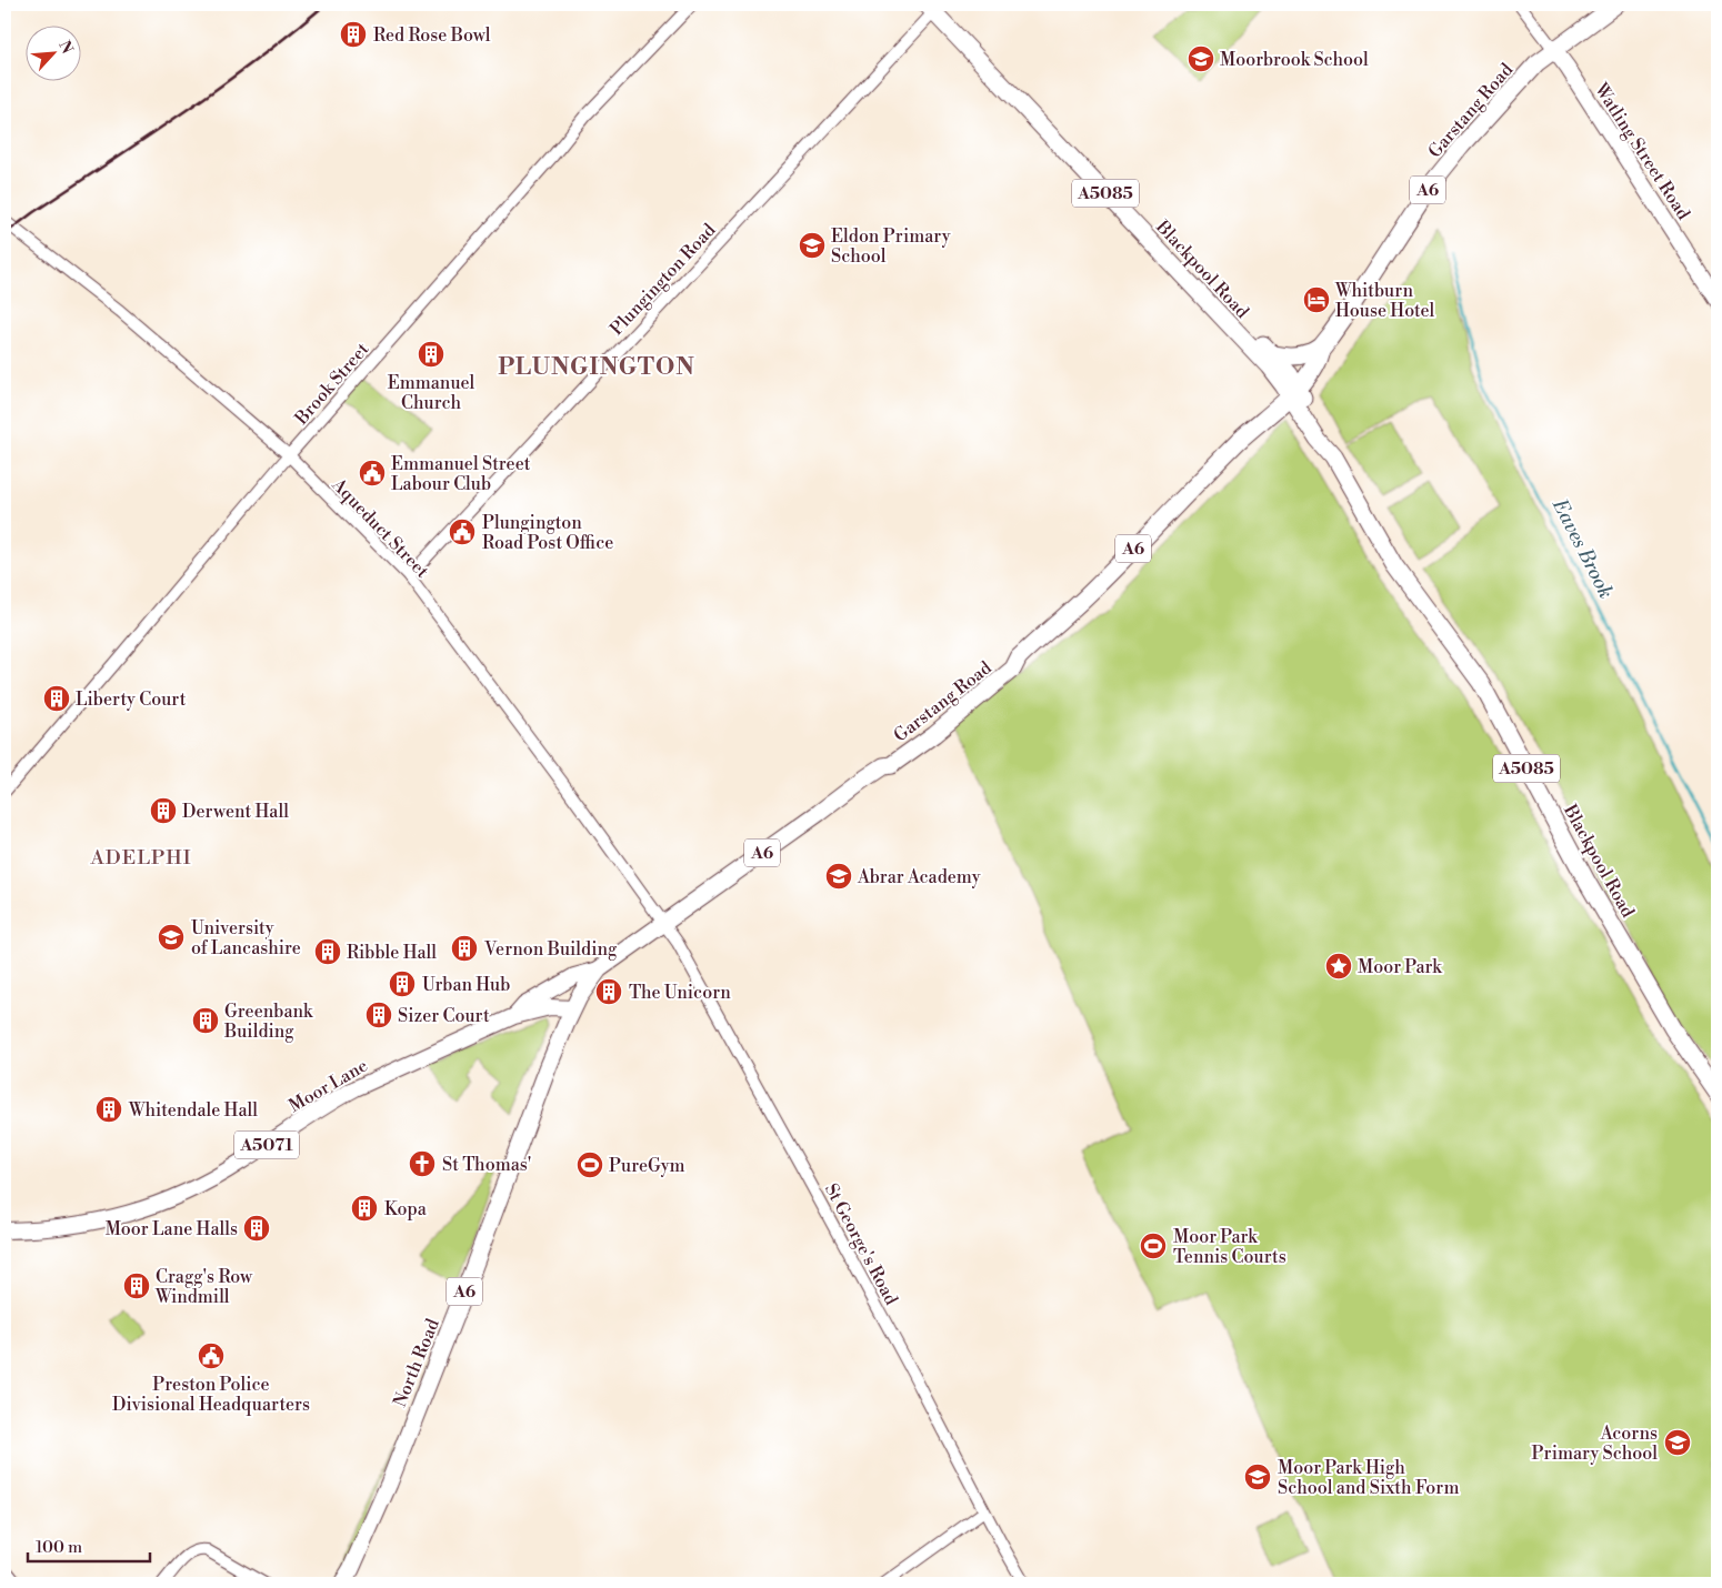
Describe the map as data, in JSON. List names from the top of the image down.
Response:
{
  "streets": {
    "highway": [
      "Garstang Road",
      "A6",
      "A5085",
      "Blackpool Road",
      "Moor Lane",
      "North Road"
    ],
    "main road": ["Watling Street Road", "A5071"],
    "street": [
      "Plungington Road",
      "Brook Street",
      "Aqueduct Street",
      "St George's Road"
    ]
  },
  "crossings": [
    ["Garstang Road", "Watling Street Road"],
    ["Garstang Road", "Blackpool Road"],
    ["Garstang Road", "Aqueduct Street"],
    ["Garstang Road", "Moor Lane"],
    ["Garstang Road", "St George's Road"],
    ["Blackpool Road", "Plungington Road"],
    ["Plungington Road", "Aqueduct Street"],
    ["Brook Street", "Aqueduct Street"],
    ["Aqueduct Street", "Moor Lane"],
    ["Aqueduct Street", "St George's Road"],
    ["Moor Lane", "St George's Road"],
    ["Moor Lane", "North Road"]
  ],
  "districts": ["PLUNGINGTON", "ADELPHI"],
  "water": ["Eaves Brook"],
  "places": {
    "building": [
      "Red Rose Bowl",
      "Emmanuel Church",
      "Liberty Court",
      "Derwent Hall",
      "Vernon Building",
      "Ribble Hall",
      "Urban Hub",
      "The Unicorn",
      "Sizer Court",
      "Greenbank Building",
      "Whitendale Hall",
      "Kopa",
      "Moor Lane Halls",
      "Cragg's Row Windmill"
    ],
    "school or university": [
      "Moorbrook School",
      "Eldon Primary School",
      "Abrar Academy",
      "University of Lancashire",
      "Acorns Primary School",
      "Moor Park High School and Sixth Form"
    ],
    "hotel": ["Whitburn House Hotel"],
    "public building": ["Emmanuel Street Labour Club", "Plungington Road Post Office", "Preston Police Divisional Headquarters"],
    "place": ["Moor Park"],
    "church": ["St Thomas'"],
    "sports": ["PureGym", "Moor Park Tennis Courts"]
  },
  "scale_bar": "100 m",
  "north": "top right"
}
